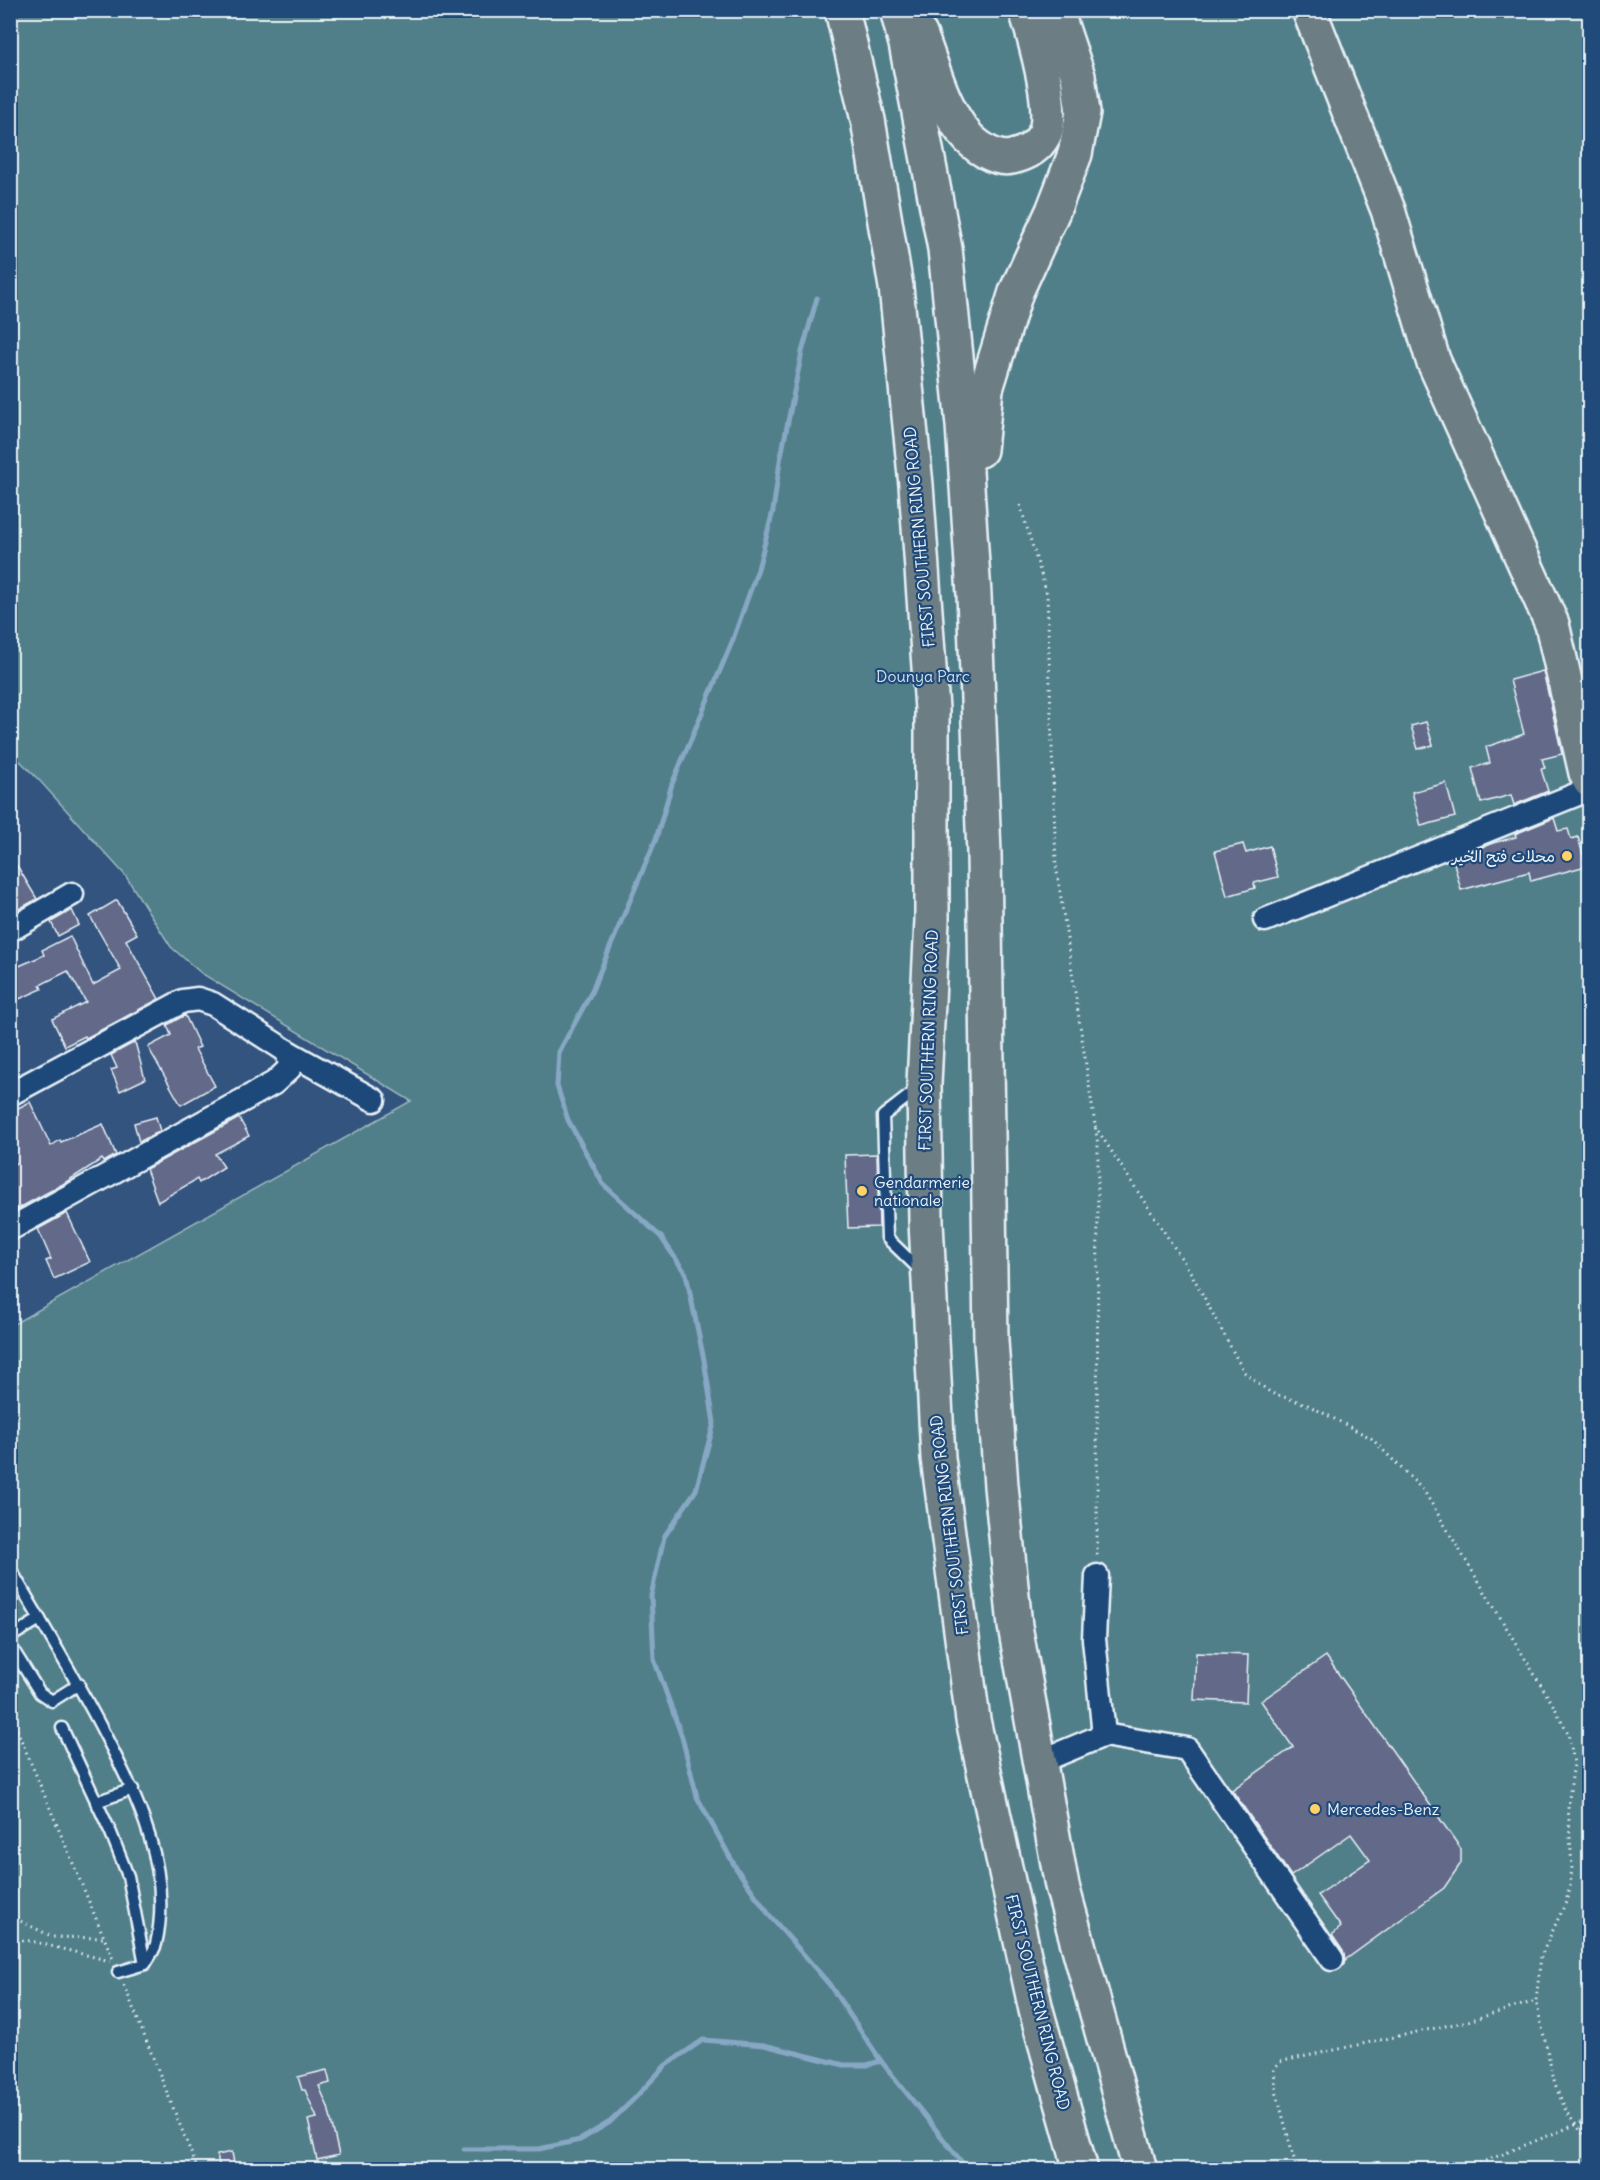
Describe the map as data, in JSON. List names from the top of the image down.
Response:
{
  "streets": {
    "main road": ["FIRST SOUTHERN RING ROAD"]
  },
  "parks": ["Dounya Parc"],
  "places": ["محلات فتح الخير", "Gendarmerie nationale", "Mercedes-Benz"]
}
